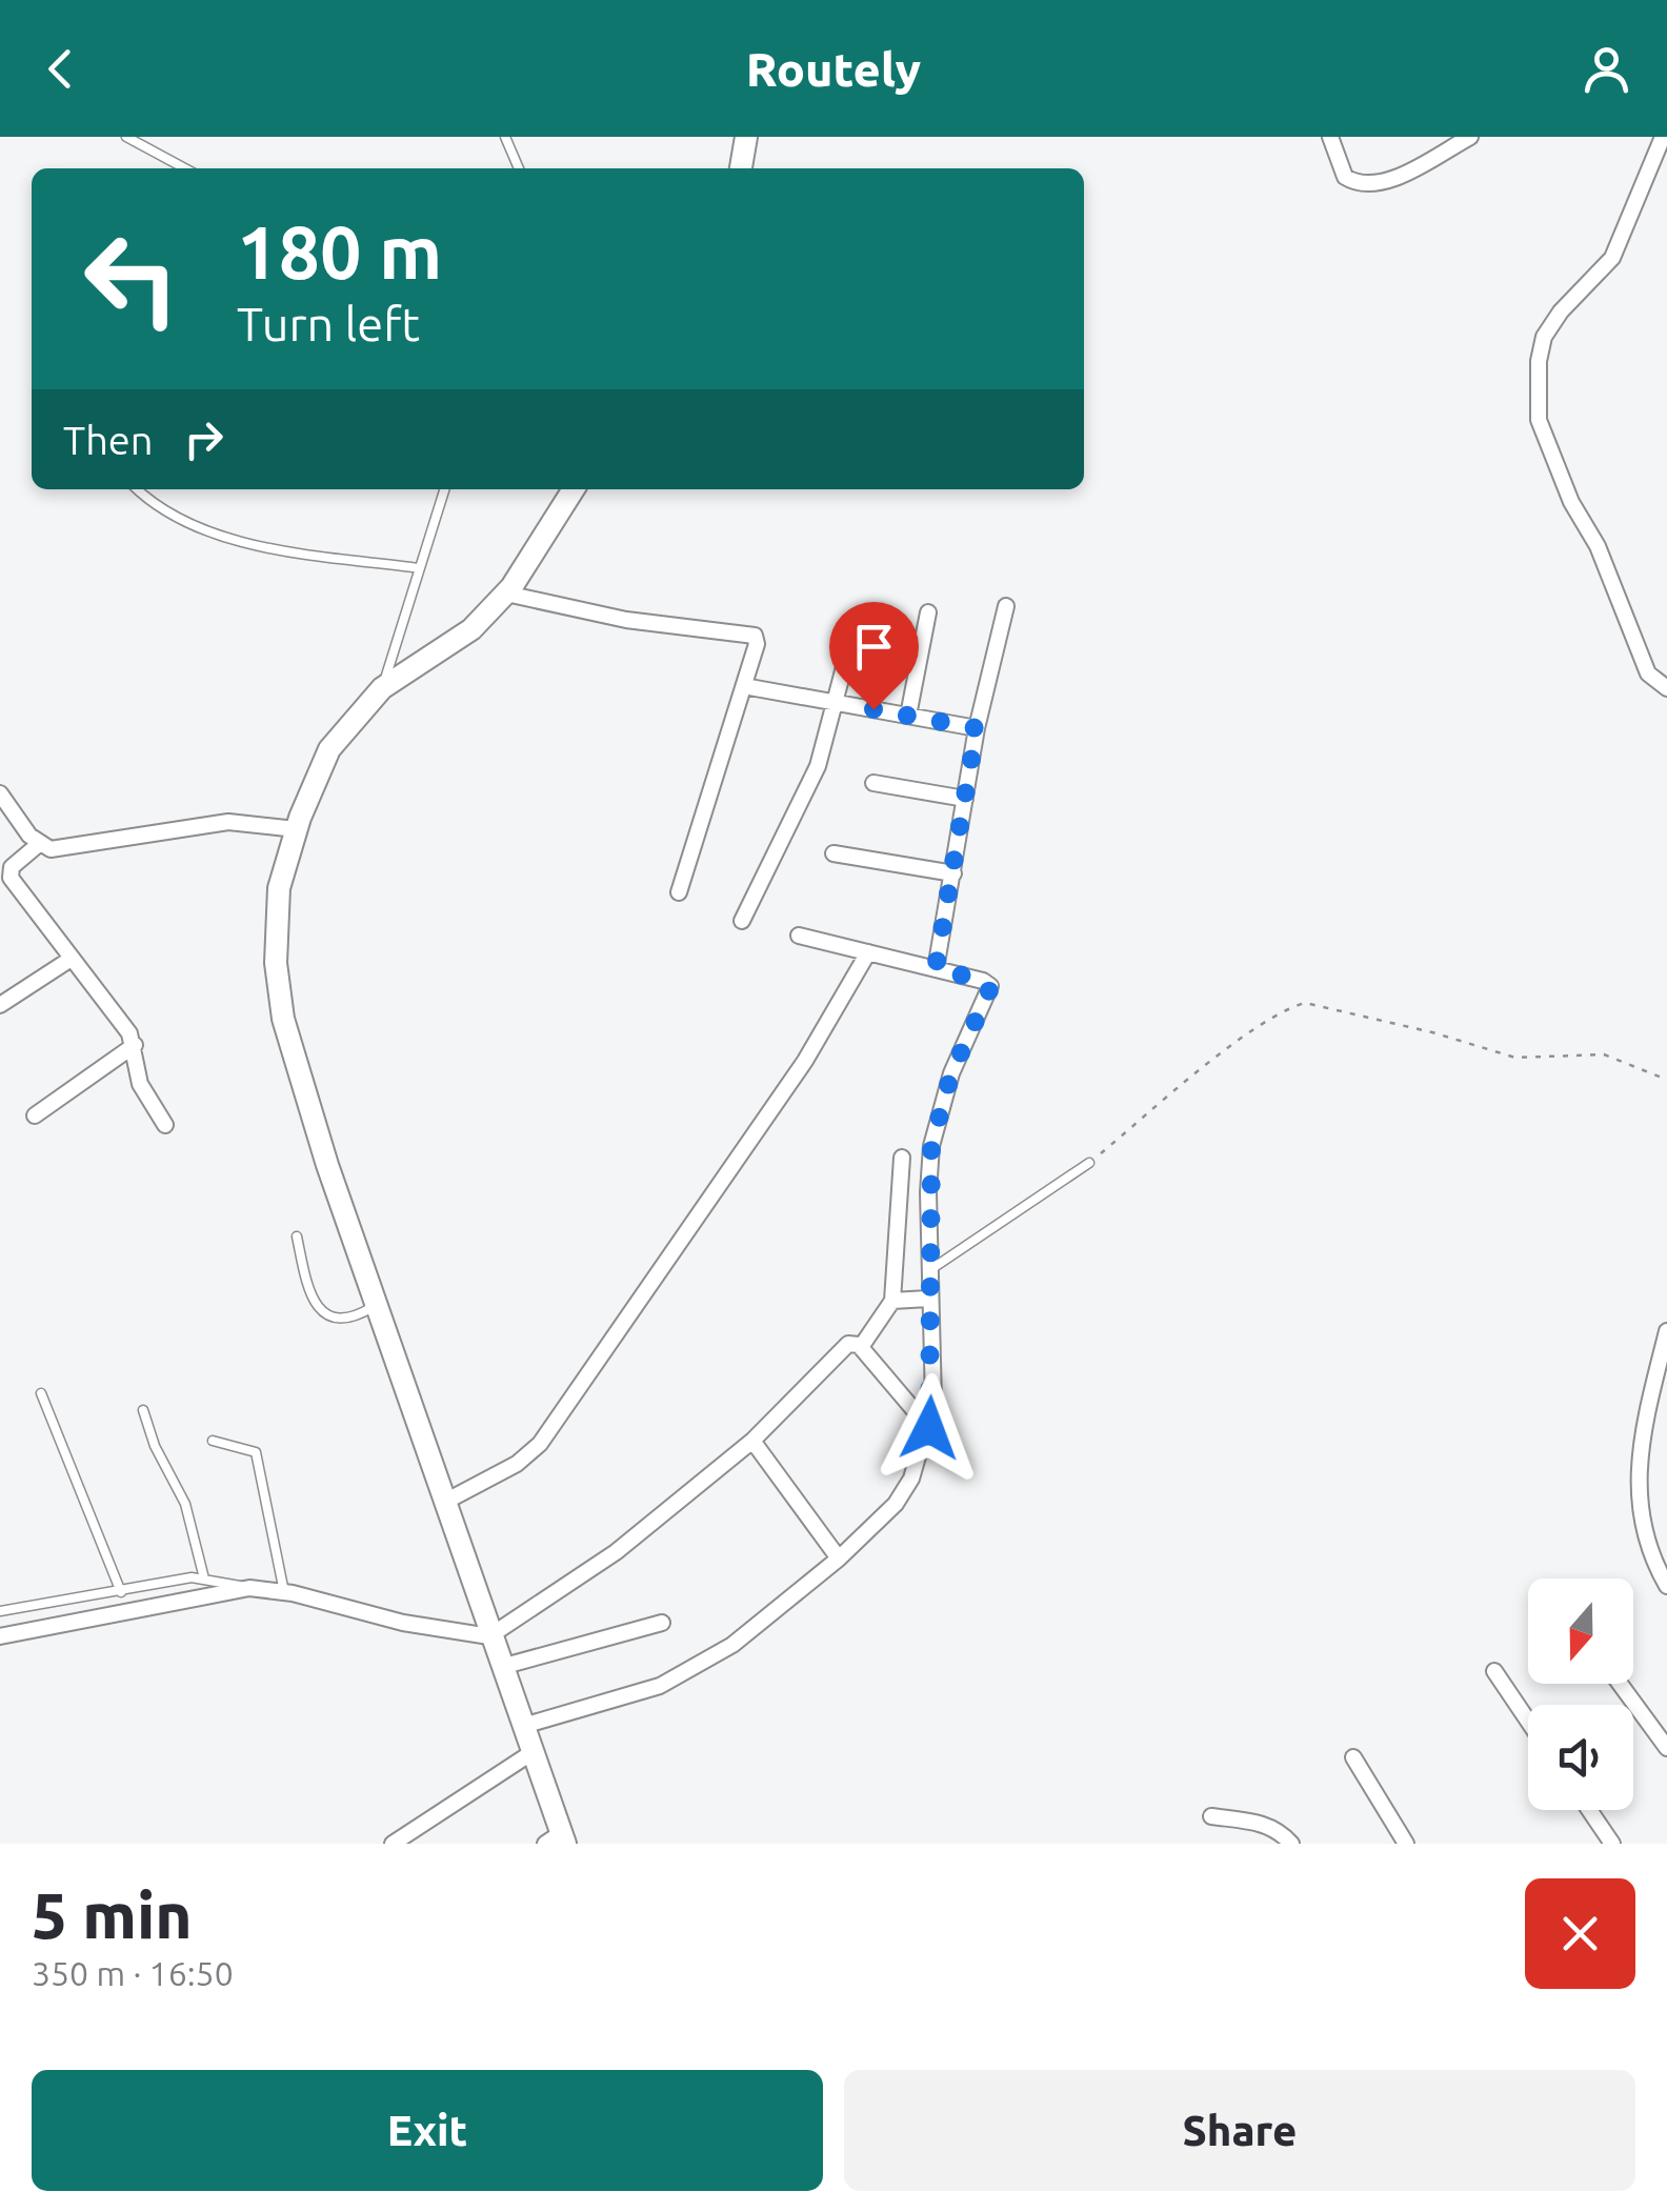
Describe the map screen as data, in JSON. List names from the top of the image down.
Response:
{
  "north": "bottom",
  "page": {
    "header": "Routely",
    "turn": ["180 m", "Turn left"],
    "then": "Then",
    "heading": ["5 min", "350 m · 16:50"],
    "buttons": ["Exit", "Share"]
  }
}
